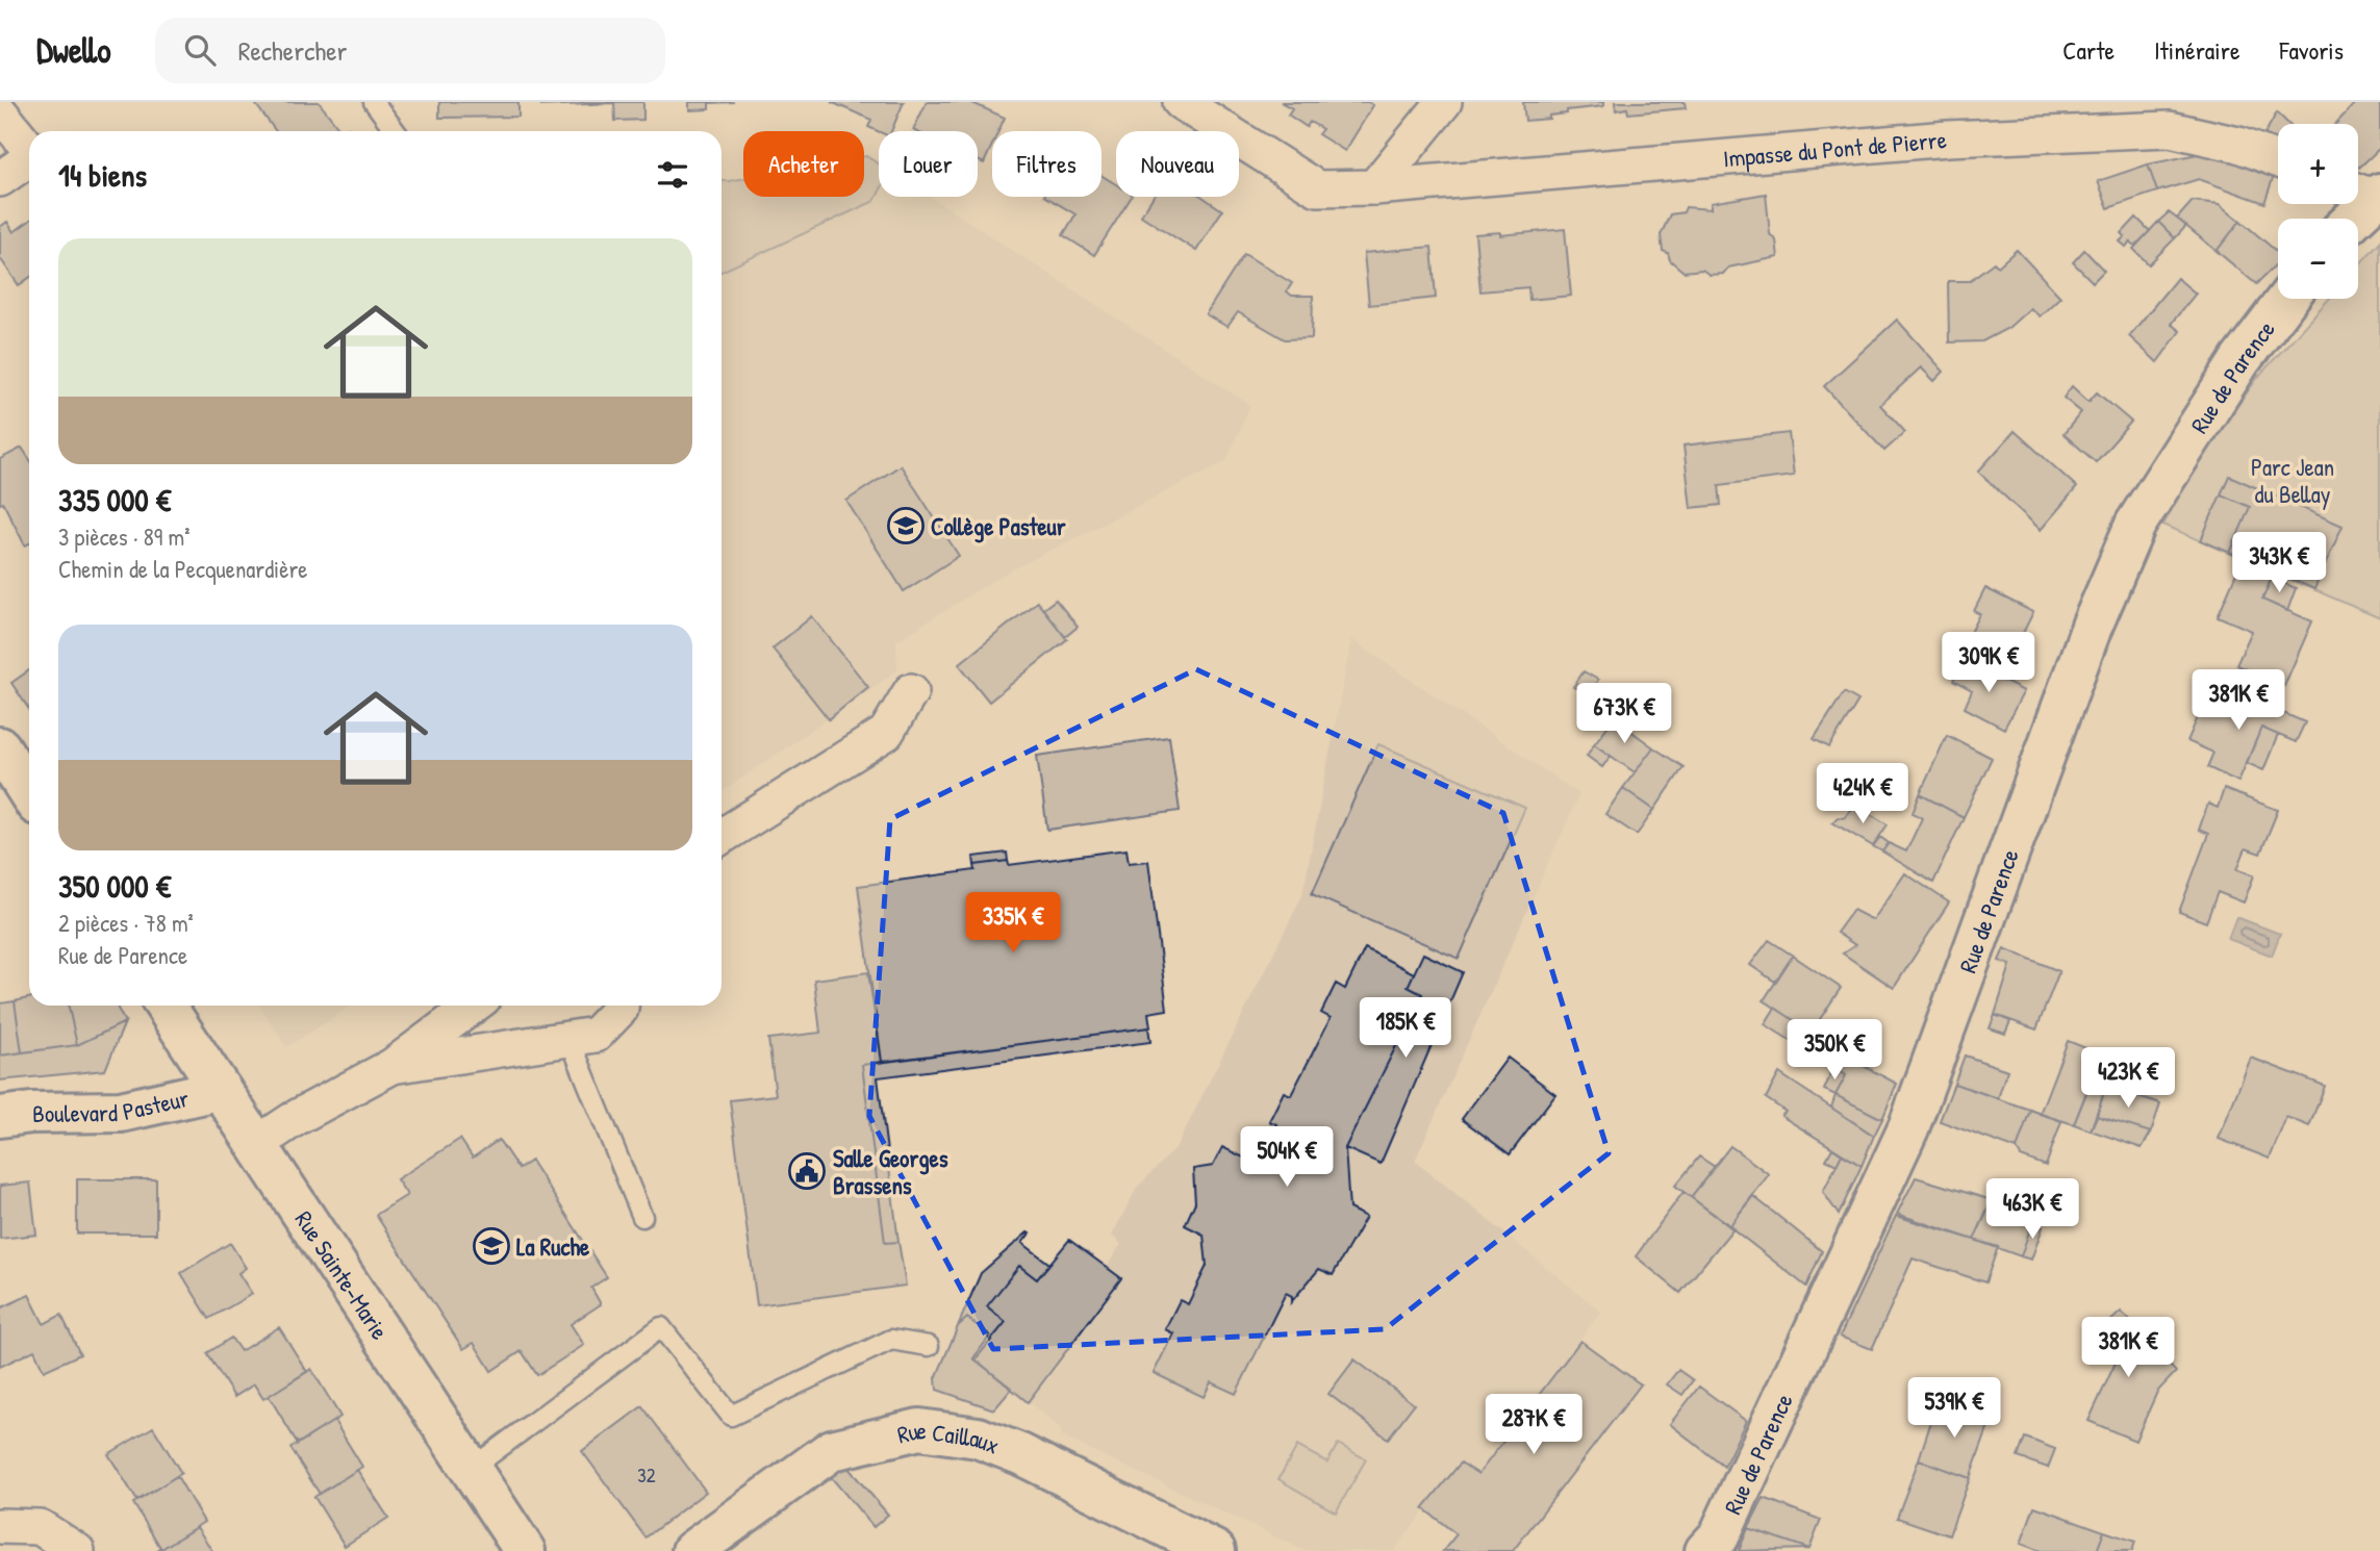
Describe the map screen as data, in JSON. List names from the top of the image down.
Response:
{
  "streets": {
    "street": [
      "Impasse du Pont de Pierre",
      "Rue de Parence",
      "Boulevard Pasteur",
      "Rue Sainte-Marie",
      "Rue Caillaux"
    ]
  },
  "crossings": [
    ["Boulevard Pasteur", "Rue Sainte-Marie"]
  ],
  "parks": ["Parc Jean du Bellay"],
  "places": {
    "school or university": ["Collège Pasteur", "La Ruche"],
    "public building": ["Salle Georges Brassens"]
  },
  "house_numbers": ["32"],
  "page": {
    "header": "Dwello",
    "search": "Rechercher",
    "nav": ["Carte", "Itinéraire", "Favoris"],
    "map_buttons": ["+", "−"],
    "chip": [
      "Acheter",
      "Louer",
      "Filtres",
      "Nouveau"
    ],
    "heading": "14 biens",
    "list": [
      {
        "name": "335 000 €",
        "note": "3 pièces · 89 m² · Chemin de la Pecquenardière"
      },
      {
        "name": "350 000 €",
        "note": "2 pièces · 78 m² · Rue de Parence"
      }
    ],
    "price": [
      "343K €",
      "309K €",
      "381K €",
      "673K €",
      "424K €",
      "335K €",
      "185K €",
      "350K €",
      "423K €",
      "504K €",
      "463K €",
      "381K €",
      "539K €",
      "287K €"
    ]
  }
}
